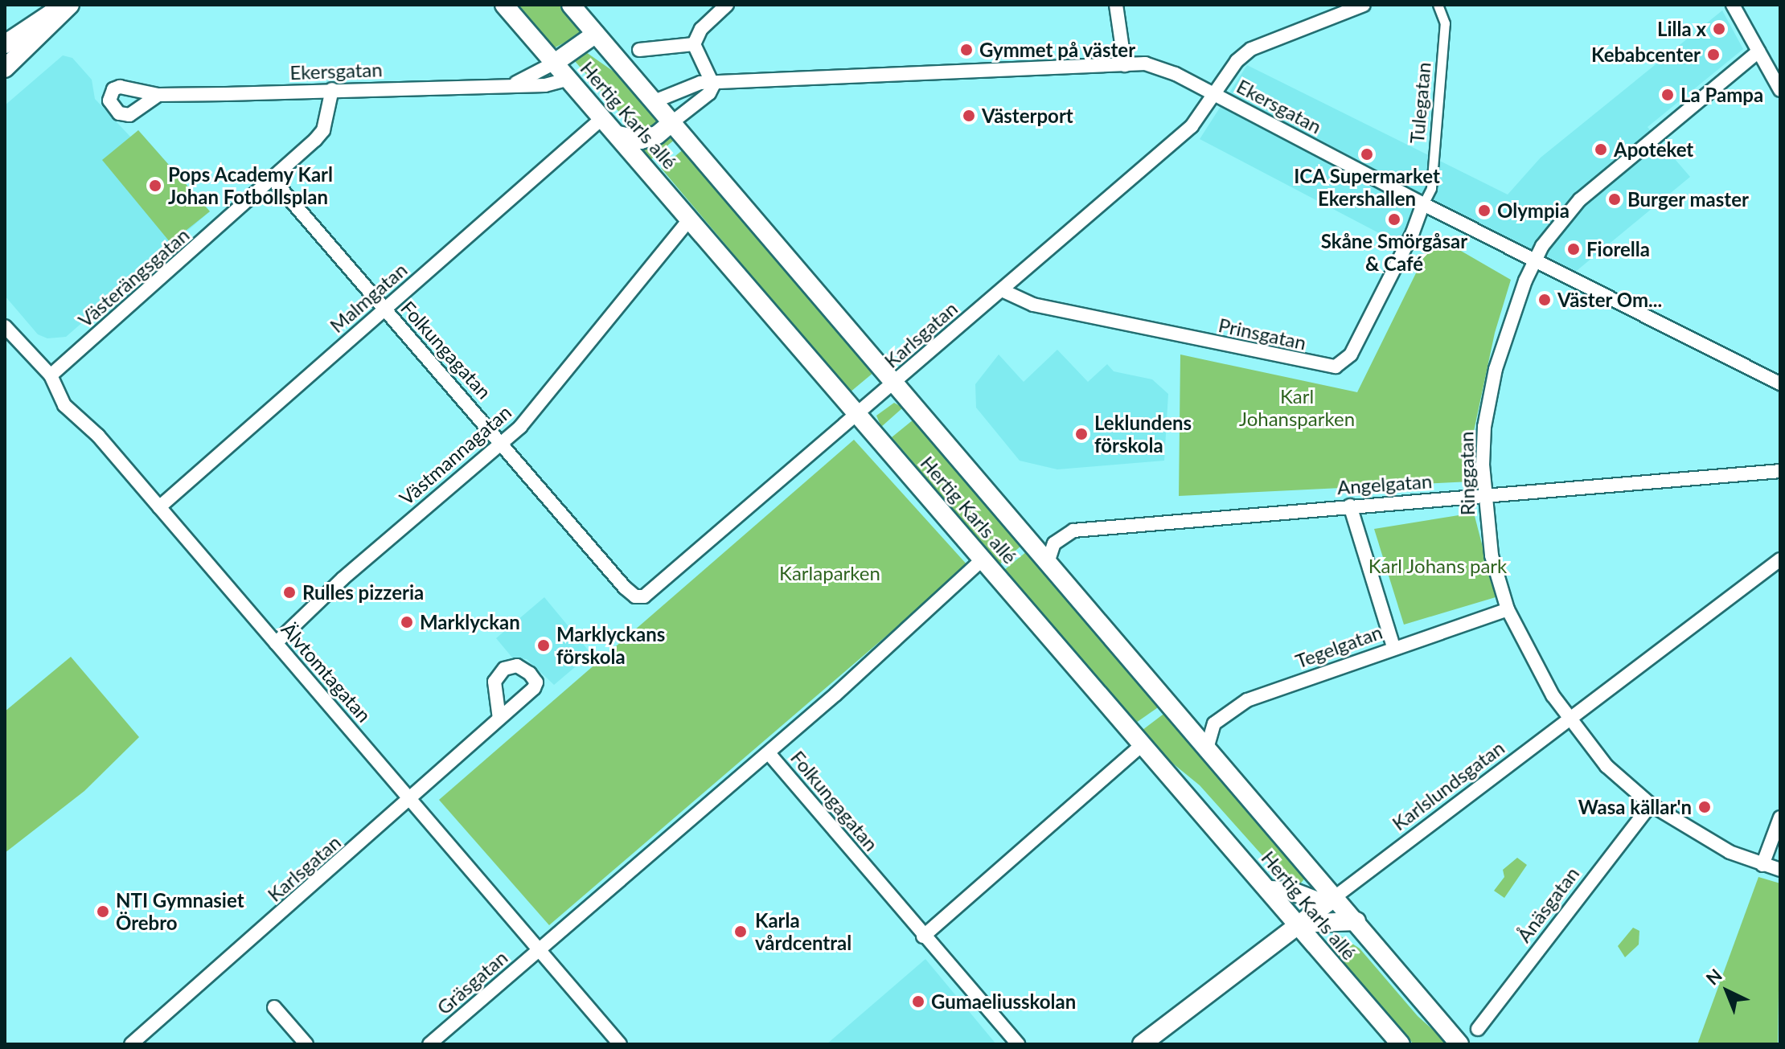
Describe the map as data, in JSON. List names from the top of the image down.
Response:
{
  "streets": {
    "main road": ["Hertig Karls allé", "Karlslundsgatan"],
    "street": [
      "Ekersgatan",
      "Tulegatan",
      "Västerängsgatan",
      "Malmgatan",
      "Prinsgatan",
      "Karlsgatan",
      "Folkungagatan",
      "Västmannagatan",
      "Ringgatan",
      "Angelgatan",
      "Tegelgatan",
      "Älvtomtagatan",
      "Ånäsgatan",
      "Gräsgatan"
    ]
  },
  "crossings": [
    ["Ekersgatan", "Tulegatan"],
    ["Ekersgatan", "Hertig Karls allé"],
    ["Ekersgatan", "Västerängsgatan"],
    ["Ekersgatan", "Prinsgatan"],
    ["Ekersgatan", "Karlsgatan"],
    ["Ekersgatan", "Ringgatan"],
    ["Tulegatan", "Prinsgatan"],
    ["Hertig Karls allé", "Malmgatan"],
    ["Hertig Karls allé", "Karlsgatan"],
    ["Hertig Karls allé", "Västmannagatan"],
    ["Hertig Karls allé", "Angelgatan"],
    ["Hertig Karls allé", "Tegelgatan"],
    ["Hertig Karls allé", "Karlslundsgatan"],
    ["Västerängsgatan", "Folkungagatan"],
    ["Västerängsgatan", "Älvtomtagatan"],
    ["Malmgatan", "Folkungagatan"],
    ["Malmgatan", "Älvtomtagatan"],
    ["Prinsgatan", "Karlsgatan"],
    ["Karlsgatan", "Folkungagatan"],
    ["Karlsgatan", "Älvtomtagatan"],
    ["Folkungagatan", "Västmannagatan"],
    ["Folkungagatan", "Älvtomtagatan"],
    ["Folkungagatan", "Gräsgatan"],
    ["Västmannagatan", "Älvtomtagatan"],
    ["Ringgatan", "Angelgatan"],
    ["Ringgatan", "Tegelgatan"],
    ["Ringgatan", "Karlslundsgatan"],
    ["Ringgatan", "Ånäsgatan"],
    ["Älvtomtagatan", "Gräsgatan"]
  ],
  "parks": ["Karl Johansparken", "Karl Johans park", "Karlaparken"],
  "places": [
    "Lilla x",
    "Gymmet på väster",
    "Kebabcenter",
    "La Pampa",
    "Västerport",
    "Apoteket",
    "ICA Supermarket Ekershallen",
    "Pops Academy Karl Johan Fotbollsplan",
    "Burger master",
    "Olympia",
    "Skåne Smörgåsar & Café",
    "Fiorella",
    "Väster Om...",
    "Leklundens förskola",
    "Rulles pizzeria",
    "Marklyckan",
    "Marklyckans förskola",
    "Wasa källar'n",
    "NTI Gymnasiet Örebro",
    "Karla vårdcentral",
    "Gumaeliusskolan"
  ],
  "north": "top left"
}
